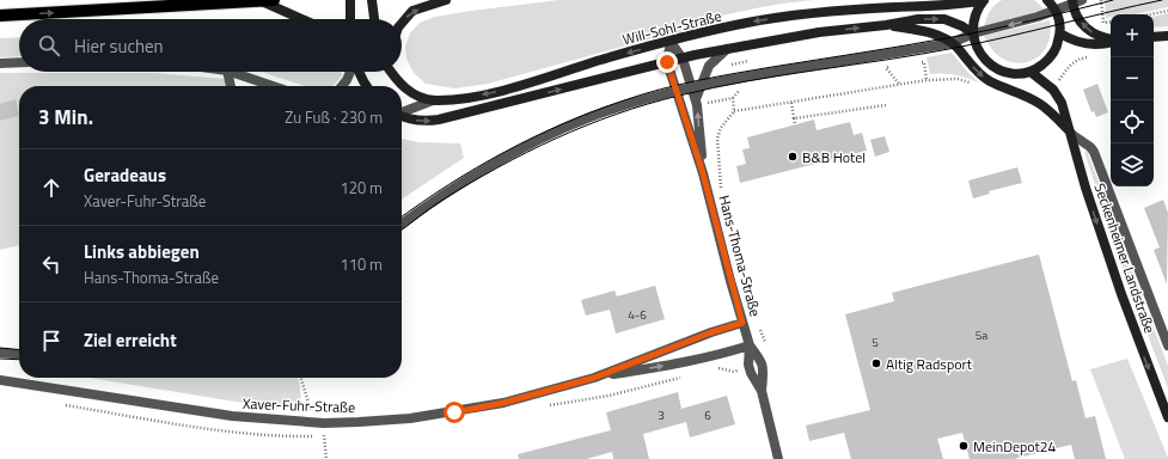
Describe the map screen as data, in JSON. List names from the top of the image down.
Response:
{
  "streets": {
    "main road": ["Will-Sohl-Straße", "Seckenheimer Landstraße"],
    "street": ["Hans-Thoma-Straße", "Xaver-Fuhr-Straße"]
  },
  "crossings": [
    ["Will-Sohl-Straße", "Hans-Thoma-Straße"],
    ["Hans-Thoma-Straße", "Xaver-Fuhr-Straße"]
  ],
  "one_way": ["Seckenheimer Landstraße"],
  "places": ["B&B Hotel", "Altig Radsport", "MeinDepot24"],
  "house_numbers": [
    "4-6",
    "5a",
    "5",
    "3",
    "6"
  ],
  "page": {
    "map_buttons": ["+", "−"],
    "search": "Hier suchen",
    "heading": ["3 Min.", "Zu Fuß · 230 m"],
    "list": [
      ["Geradeaus", "Xaver-Fuhr-Straße", "120 m"],
      ["Links abbiegen", "Hans-Thoma-Straße", "110 m"],
      "Ziel erreicht"
    ]
  }
}
